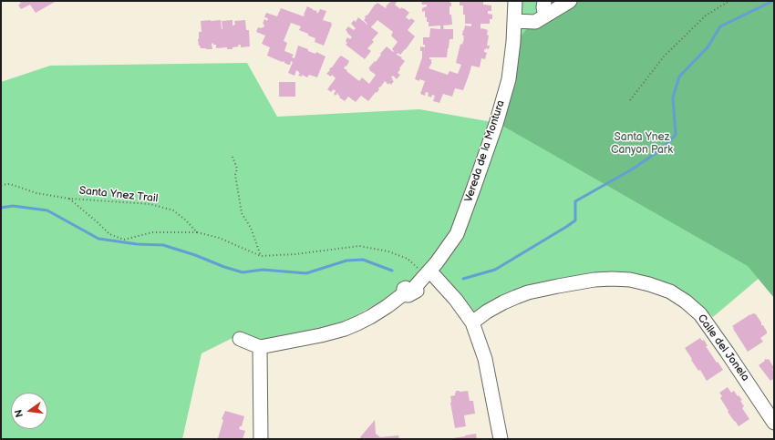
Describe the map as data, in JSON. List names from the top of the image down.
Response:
{
  "streets": {
    "street": ["Vereda de la Montura", "Calle del Jonela"],
    "path": ["Santa Ynez Trail"]
  },
  "parks": ["Santa Ynez Canyon Park"],
  "north": "left"
}
